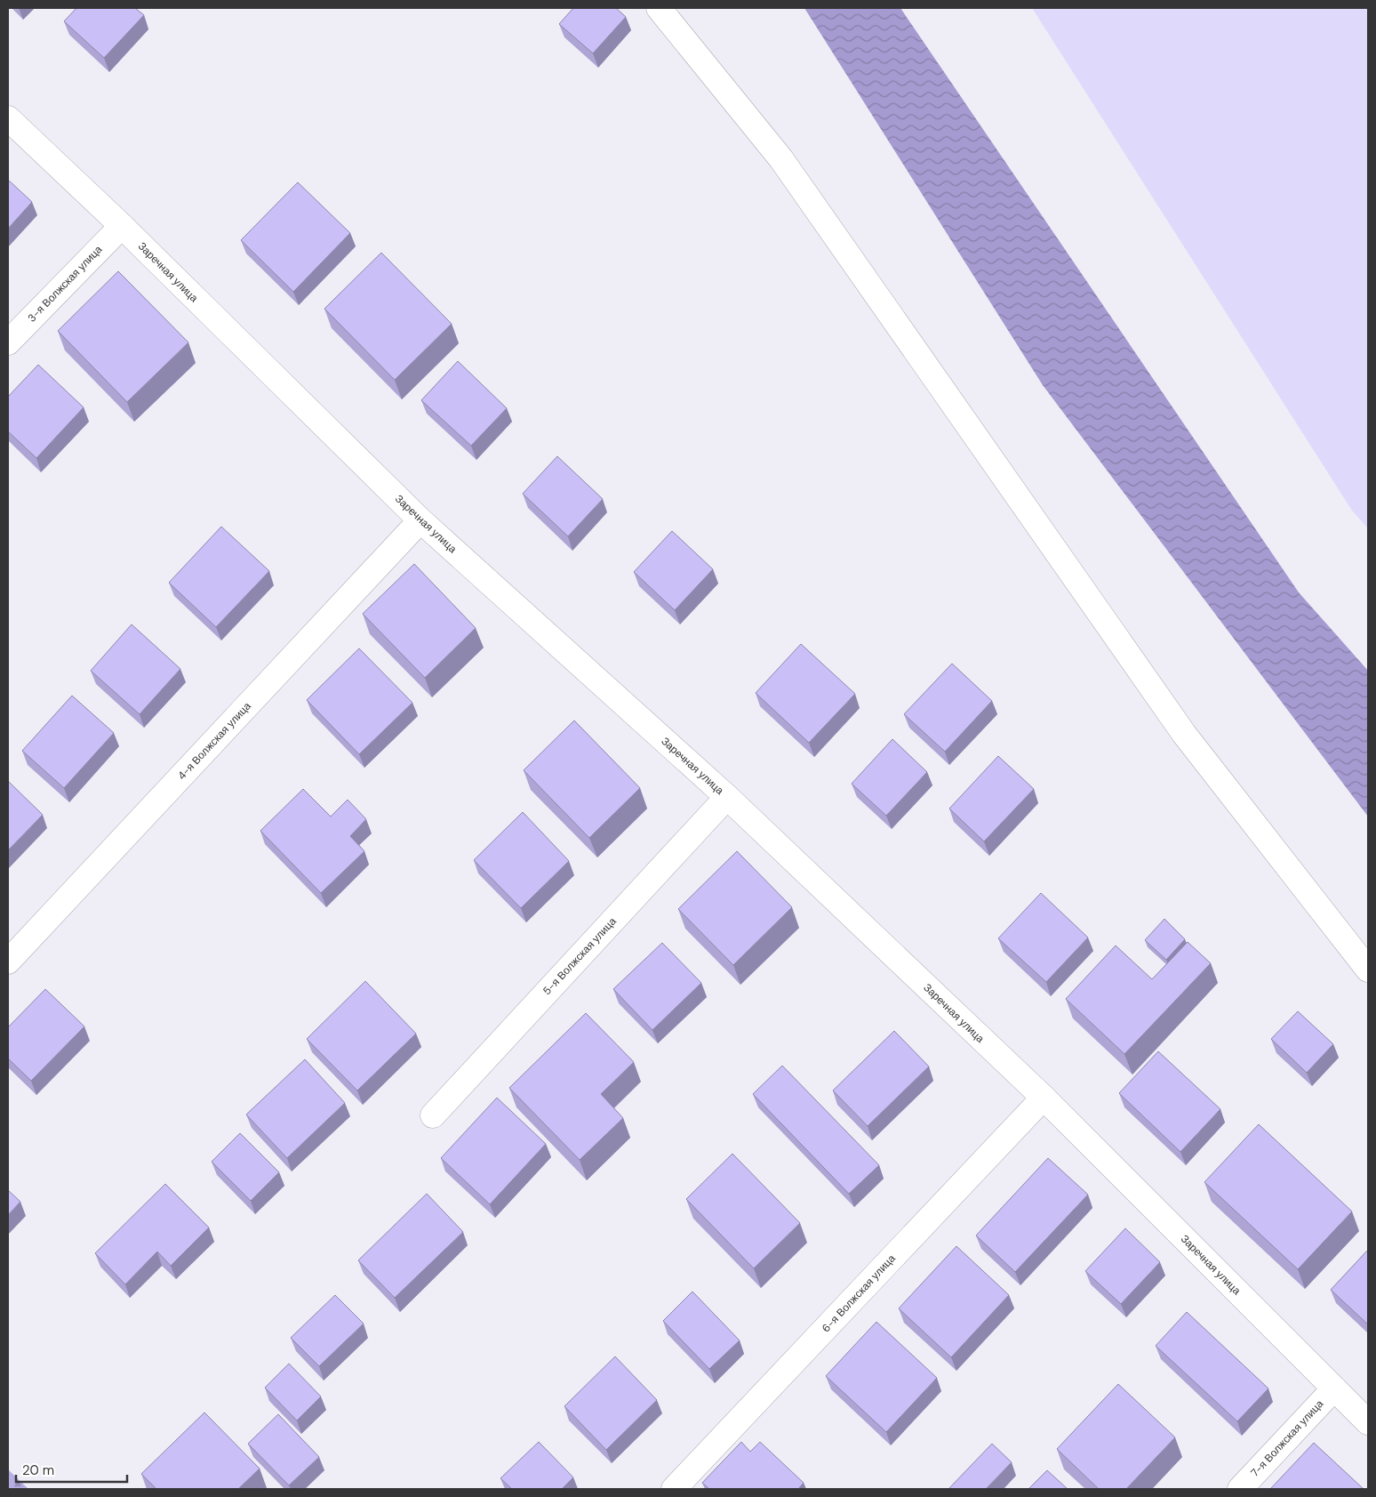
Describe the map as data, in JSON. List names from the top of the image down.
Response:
{
  "streets": {
    "street": [
      "Заречная улица",
      "3-я Волжская улица",
      "4-я Волжская улица",
      "5-я Волжская улица",
      "6-я Волжская улица",
      "7-я Волжская улица"
    ]
  },
  "crossings": [
    ["Заречная улица", "3-я Волжская улица"],
    ["Заречная улица", "4-я Волжская улица"],
    ["Заречная улица", "5-я Волжская улица"],
    ["Заречная улица", "6-я Волжская улица"],
    ["Заречная улица", "7-я Волжская улица"]
  ],
  "scale_bar": "20 m"
}
